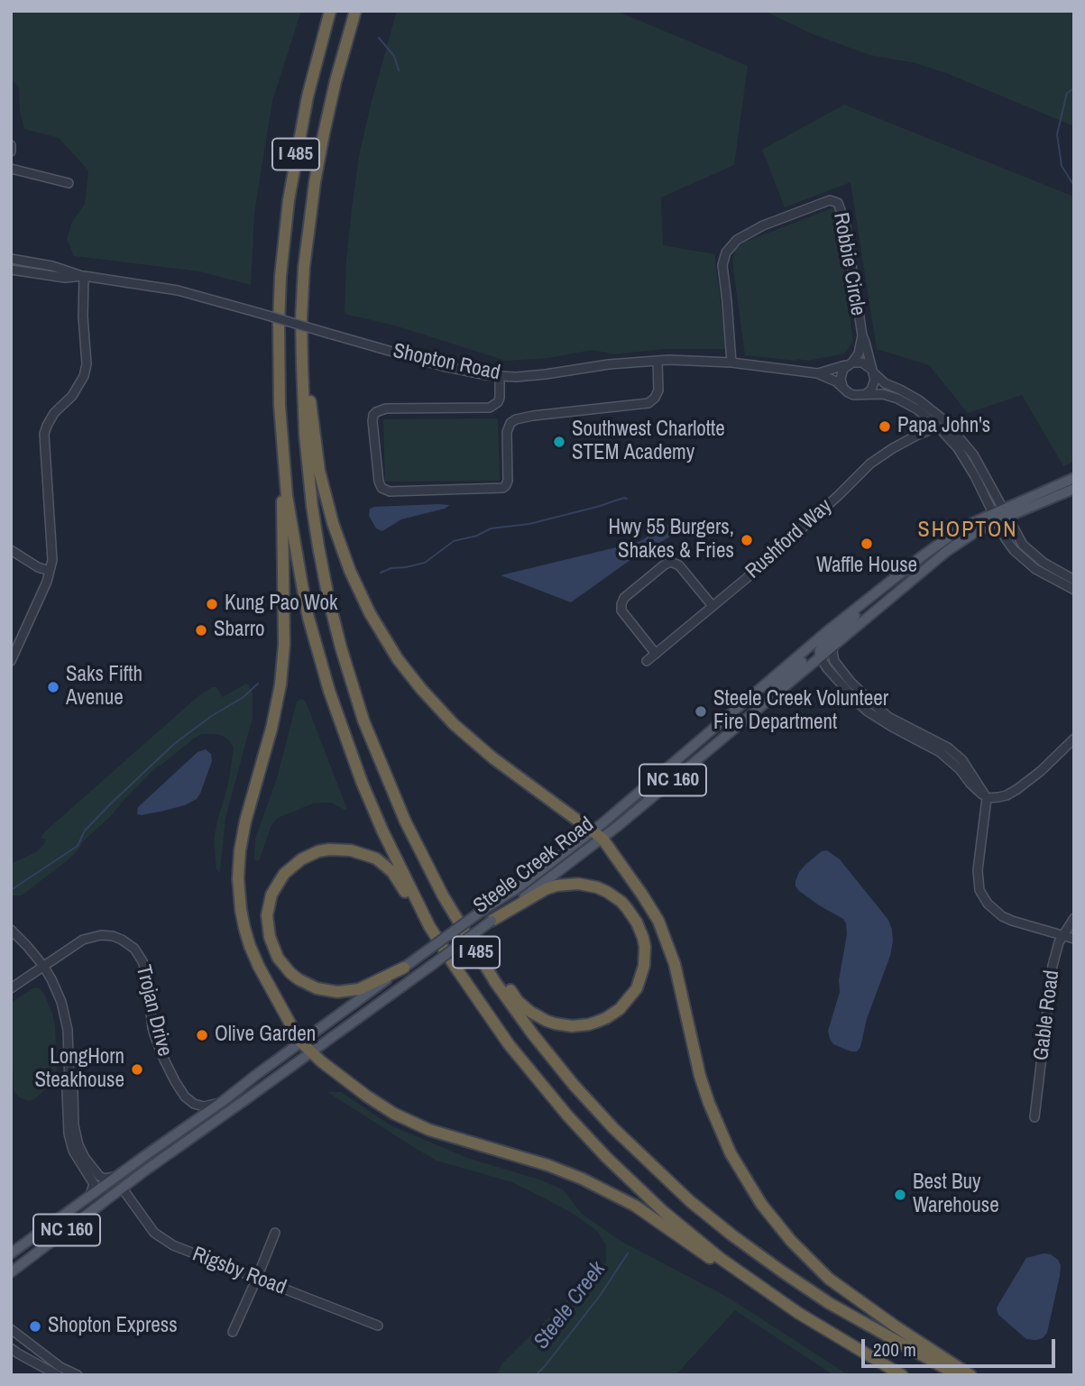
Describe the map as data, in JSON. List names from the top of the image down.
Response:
{
  "streets": {
    "highway": ["I 485"],
    "main road": ["NC 160", "Steele Creek Road"],
    "street": [
      "Robbie Circle",
      "Shopton Road",
      "Rushford Way",
      "Trojan Drive",
      "Gable Road",
      "Rigsby Road"
    ]
  },
  "crossings": [
    ["Robbie Circle", "Shopton Road"],
    ["Steele Creek Road", "Trojan Drive"],
    ["Steele Creek Road", "Rigsby Road"]
  ],
  "districts": ["SHOPTON"],
  "water": ["Steele Creek"],
  "places": [
    "Papa John's",
    "Southwest Charlotte STEM Academy",
    "Hwy 55 Burgers, Shakes & Fries",
    "Waffle House",
    "Kung Pao Wok",
    "Sbarro",
    "Saks Fifth Avenue",
    "Steele Creek Volunteer Fire Department",
    "Olive Garden",
    "LongHorn Steakhouse",
    "Best Buy Warehouse",
    "Shopton Express"
  ],
  "scale_bar": "200 m"
}
